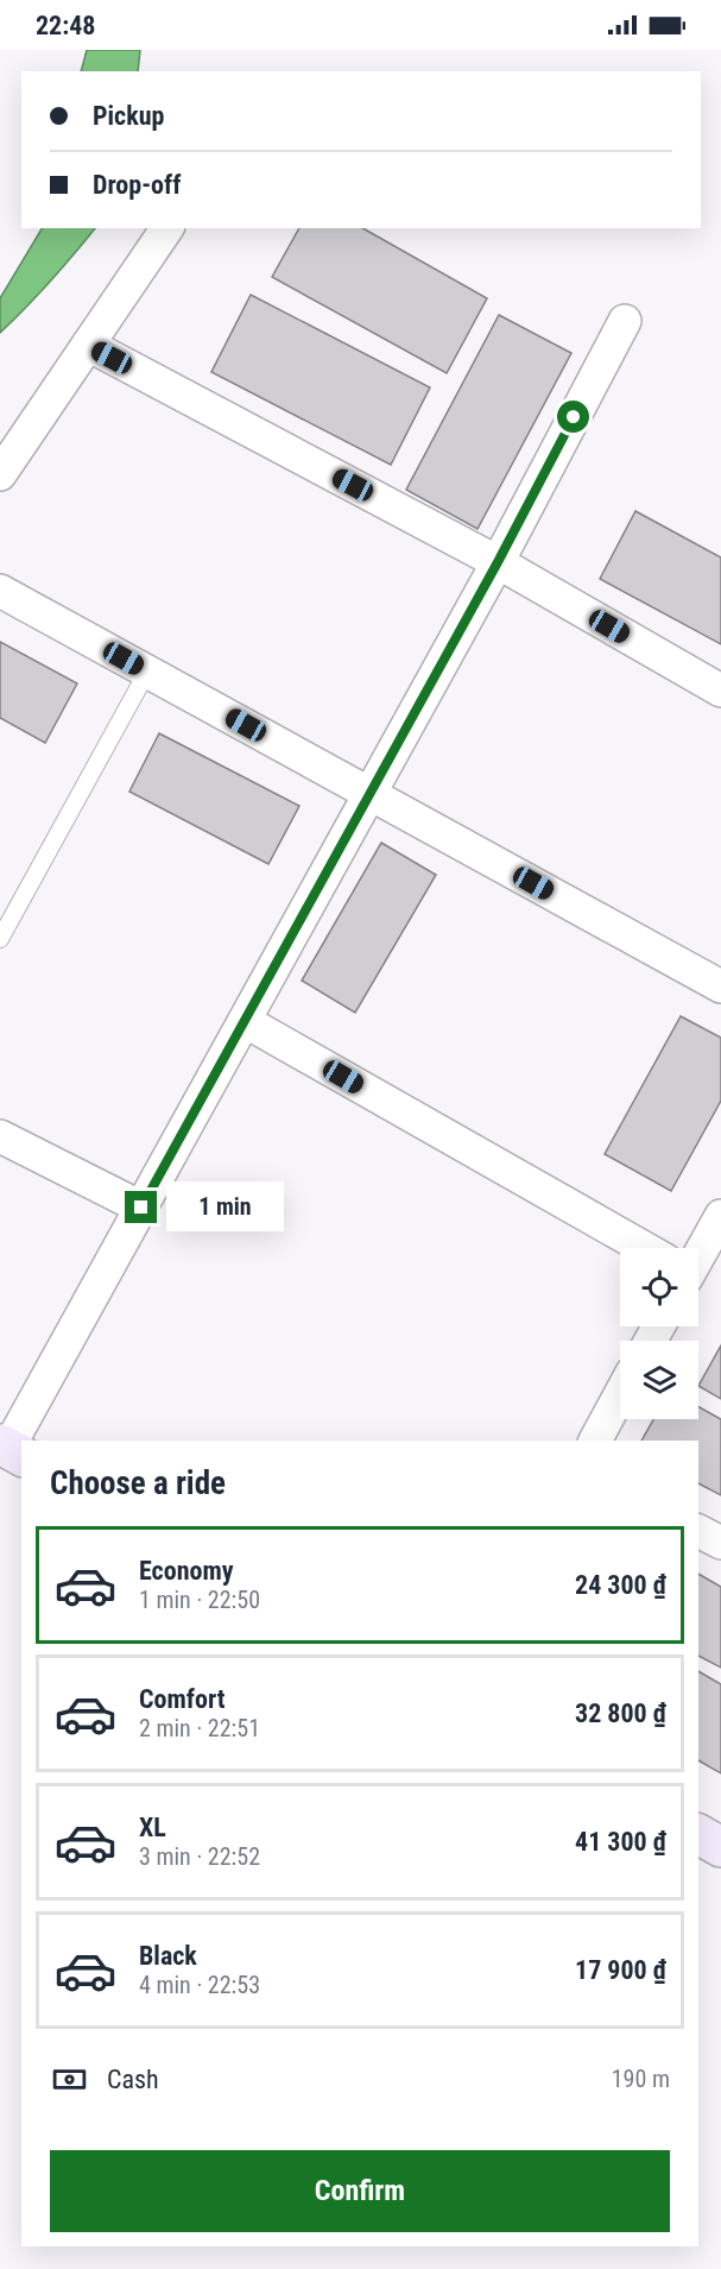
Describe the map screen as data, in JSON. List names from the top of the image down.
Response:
{
  "page": {
    "status": "22:48",
    "banner": ["Pickup", "Drop-off"],
    "bubble": "1 min",
    "heading": "Choose a ride",
    "list": [
      {
        "name": "Economy",
        "note": "1 min · 22:50",
        "value": "24 300 ₫"
      },
      {
        "name": "Comfort",
        "note": "2 min · 22:51",
        "value": "32 800 ₫"
      },
      {
        "name": "XL",
        "note": "3 min · 22:52",
        "value": "41 300 ₫"
      },
      {
        "name": "Black",
        "note": "4 min · 22:53",
        "value": "17 900 ₫"
      }
    ],
    "pay": ["Cash", "190 m"],
    "buttons": "Confirm"
  }
}
